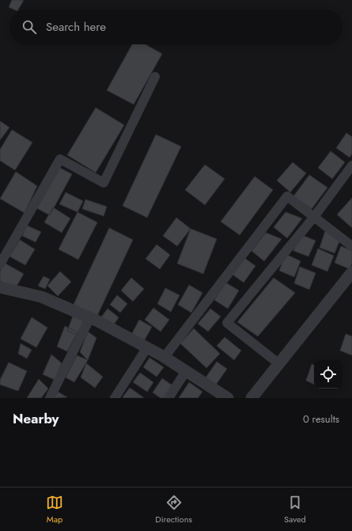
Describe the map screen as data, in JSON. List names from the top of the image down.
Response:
{
  "page": {
    "search": "Search here",
    "heading": ["Nearby", "0 results"],
    "nav": ["Map", "Directions", "Saved"]
  }
}
